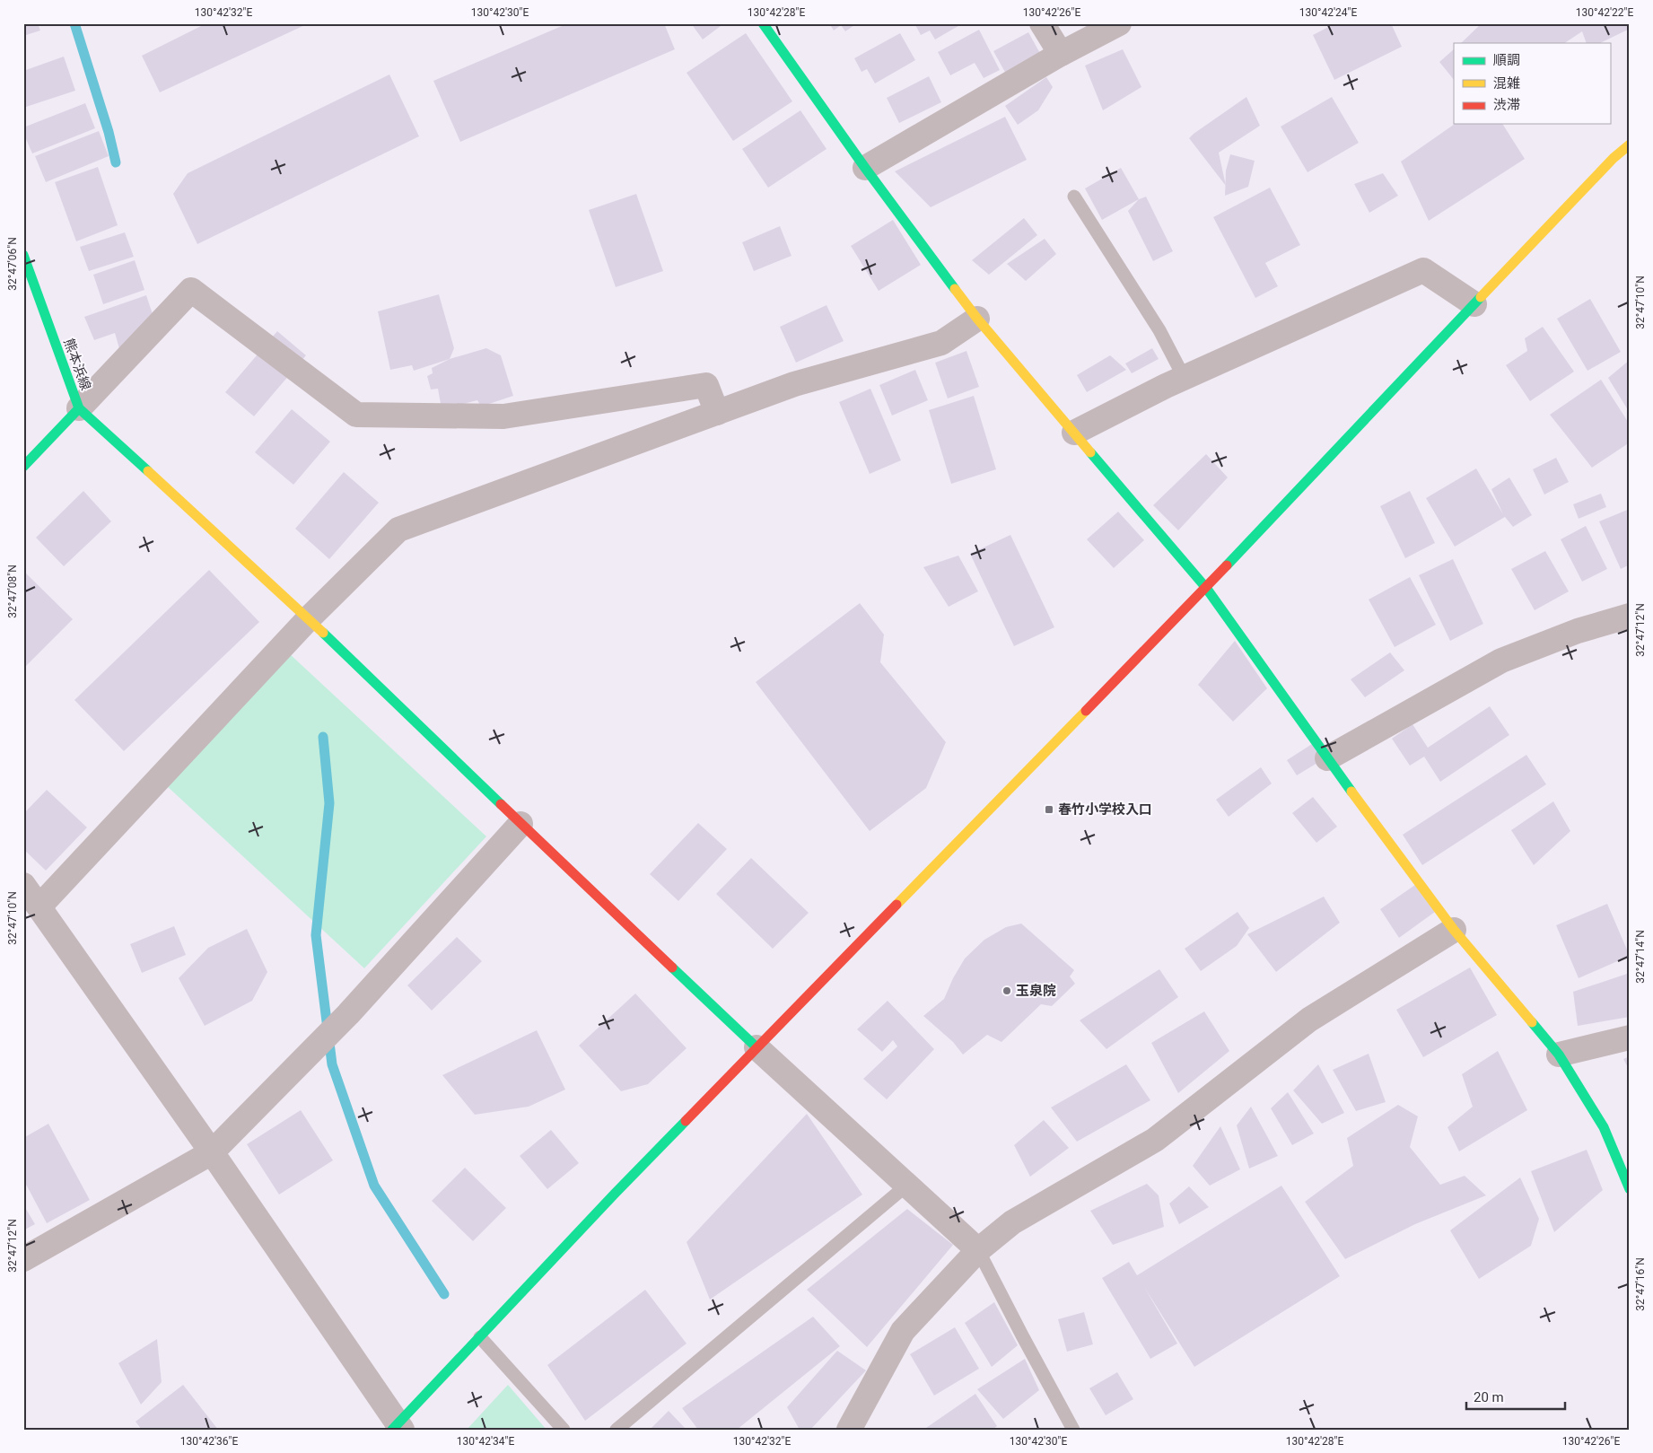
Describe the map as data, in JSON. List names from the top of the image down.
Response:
{
  "streets": {
    "street": ["熊本浜線"]
  },
  "places": {
    "transit": ["春竹小学校入口"],
    "other": ["玉泉院"]
  },
  "legend": ["順調", "混雑", "渋滞"],
  "scale_bar": "20 m",
  "coordinates": [
    "130°42'32\"E",
    "130°42'30\"E",
    "130°42'28\"E",
    "130°42'26\"E",
    "130°42'24\"E",
    "130°42'22\"E",
    "32°47'06\"N",
    "32°47'10\"N",
    "32°47'08\"N",
    "32°47'12\"N",
    "32°47'14\"N",
    "32°47'16\"N",
    "130°42'36\"E",
    "130°42'34\"E"
  ]
}
